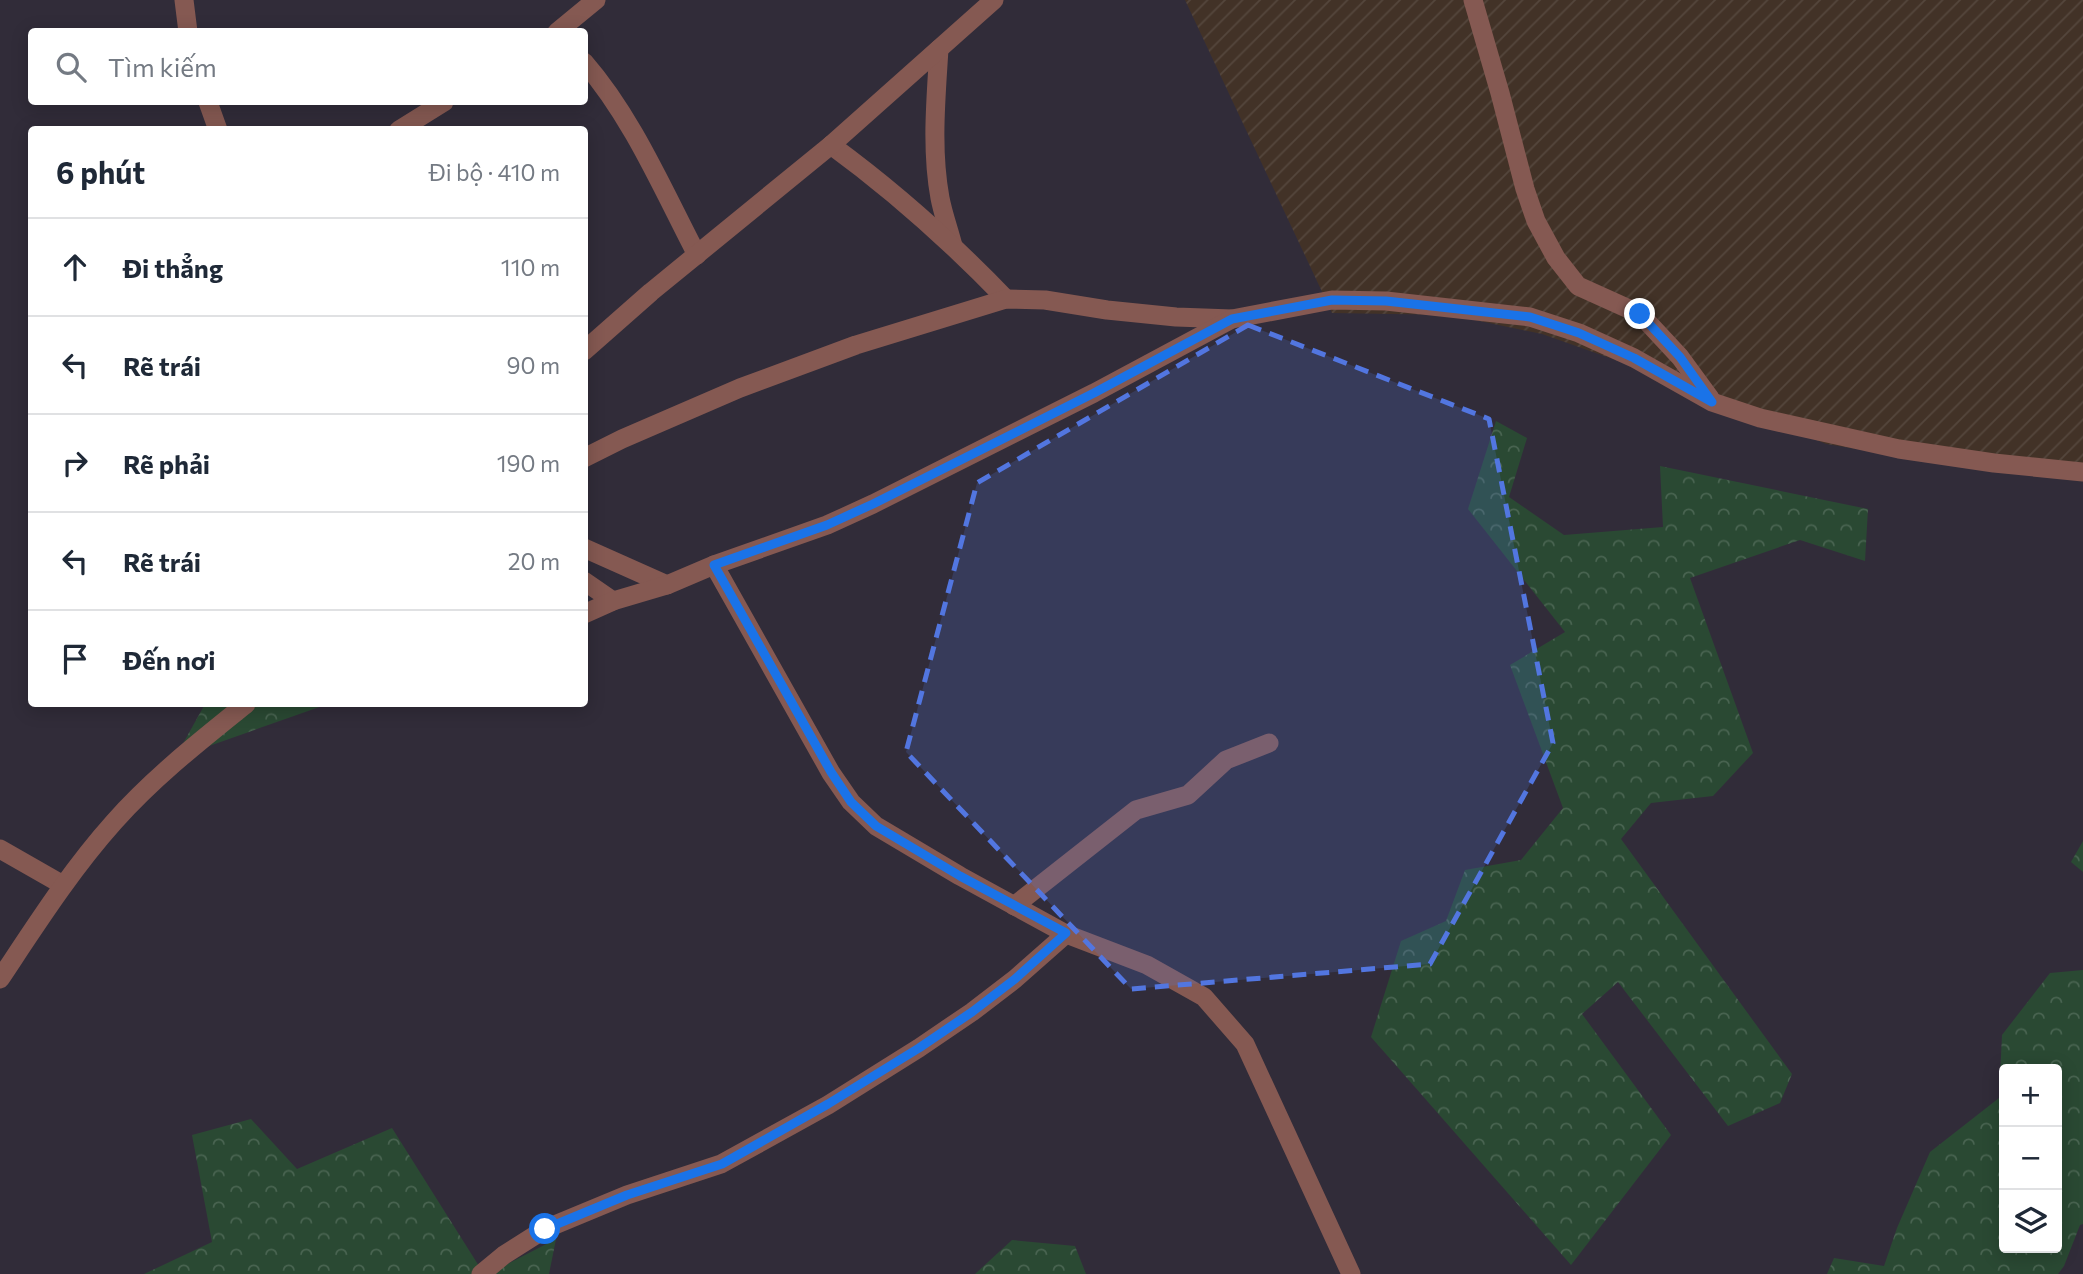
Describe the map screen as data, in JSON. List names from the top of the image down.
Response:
{
  "page": {
    "search": "Tìm kiếm",
    "heading": ["6 phút", "Đi bộ · 410 m"],
    "list": [
      ["Đi thẳng", "110 m"],
      ["Rẽ trái", "90 m"],
      ["Rẽ phải", "190 m"],
      ["Rẽ trái", "20 m"],
      "Đến nơi"
    ],
    "map_buttons": ["+", "−"]
  }
}
